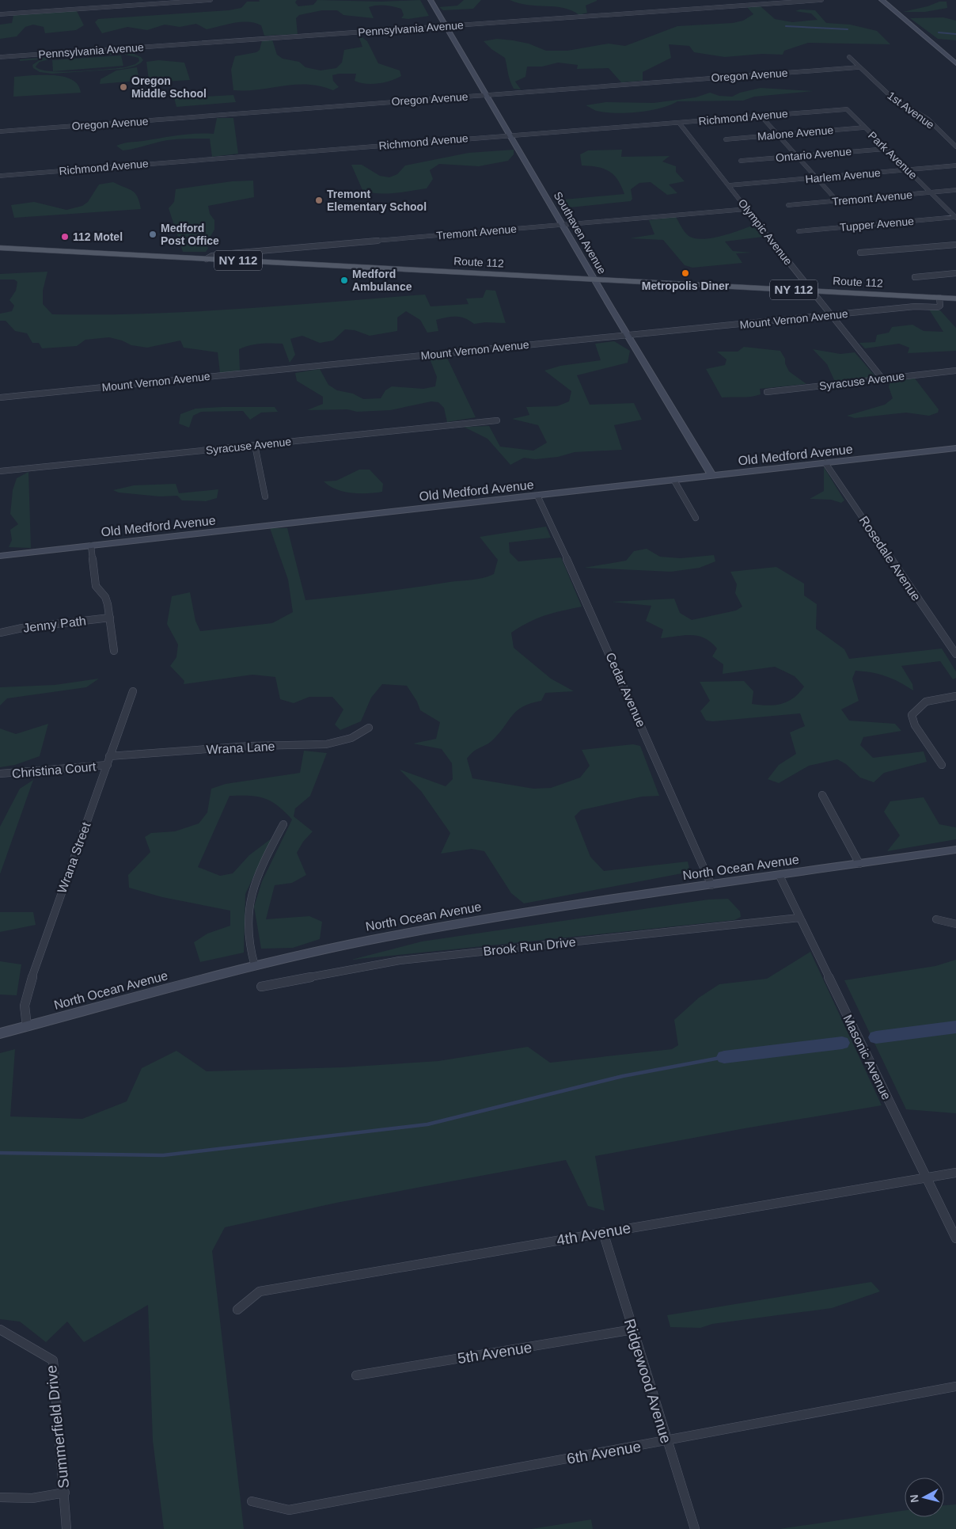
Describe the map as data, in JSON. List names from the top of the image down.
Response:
{
  "streets": {
    "main road": ["NY 112", "Route 112"],
    "street": [
      "Pennsylvania Avenue",
      "Oregon Avenue",
      "1st Avenue",
      "Richmond Avenue",
      "Malone Avenue",
      "Ontario Avenue",
      "Park Avenue",
      "Harlem Avenue",
      "Tremont Avenue",
      "Tupper Avenue",
      "Olympic Avenue",
      "Southaven Avenue",
      "Mount Vernon Avenue",
      "Syracuse Avenue",
      "Old Medford Avenue",
      "Rosedale Avenue",
      "Jenny Path",
      "Cedar Avenue",
      "Wrana Lane",
      "Christina Court",
      "Wrana Street",
      "North Ocean Avenue",
      "Brook Run Drive",
      "Masonic Avenue",
      "4th Avenue",
      "5th Avenue",
      "Ridgewood Avenue",
      "Summerfield Drive",
      "6th Avenue"
    ]
  },
  "crossings": [
    ["Pennsylvania Avenue", "Southaven Avenue"],
    ["Oregon Avenue", "1st Avenue"],
    ["Oregon Avenue", "Southaven Avenue"],
    ["Richmond Avenue", "Park Avenue"],
    ["Richmond Avenue", "Olympic Avenue"],
    ["Richmond Avenue", "Southaven Avenue"],
    ["Malone Avenue", "Park Avenue"],
    ["Ontario Avenue", "Park Avenue"],
    ["Park Avenue", "Harlem Avenue"],
    ["Park Avenue", "Tremont Avenue"],
    ["Park Avenue", "Tupper Avenue"],
    ["Harlem Avenue", "Olympic Avenue"],
    ["Tremont Avenue", "Olympic Avenue"],
    ["Tremont Avenue", "Southaven Avenue"],
    ["Tremont Avenue", "Route 112"],
    ["Olympic Avenue", "Route 112"],
    ["Olympic Avenue", "Mount Vernon Avenue"],
    ["Olympic Avenue", "Syracuse Avenue"],
    ["Southaven Avenue", "Route 112"],
    ["Southaven Avenue", "Mount Vernon Avenue"],
    ["Southaven Avenue", "Old Medford Avenue"],
    ["Route 112", "Mount Vernon Avenue"],
    ["Old Medford Avenue", "Rosedale Avenue"],
    ["Old Medford Avenue", "Cedar Avenue"],
    ["Cedar Avenue", "North Ocean Avenue"],
    ["Wrana Lane", "Wrana Street"],
    ["Christina Court", "Wrana Street"],
    ["Wrana Street", "North Ocean Avenue"],
    ["North Ocean Avenue", "Masonic Avenue"],
    ["Brook Run Drive", "Masonic Avenue"],
    ["Masonic Avenue", "4th Avenue"],
    ["4th Avenue", "Ridgewood Avenue"],
    ["5th Avenue", "Ridgewood Avenue"],
    ["Ridgewood Avenue", "6th Avenue"]
  ],
  "places": [
    "Oregon Middle School",
    "Tremont Elementary School",
    "Medford Post Office",
    "112 Motel",
    "Metropolis Diner",
    "Medford Ambulance"
  ],
  "north": "left"
}
